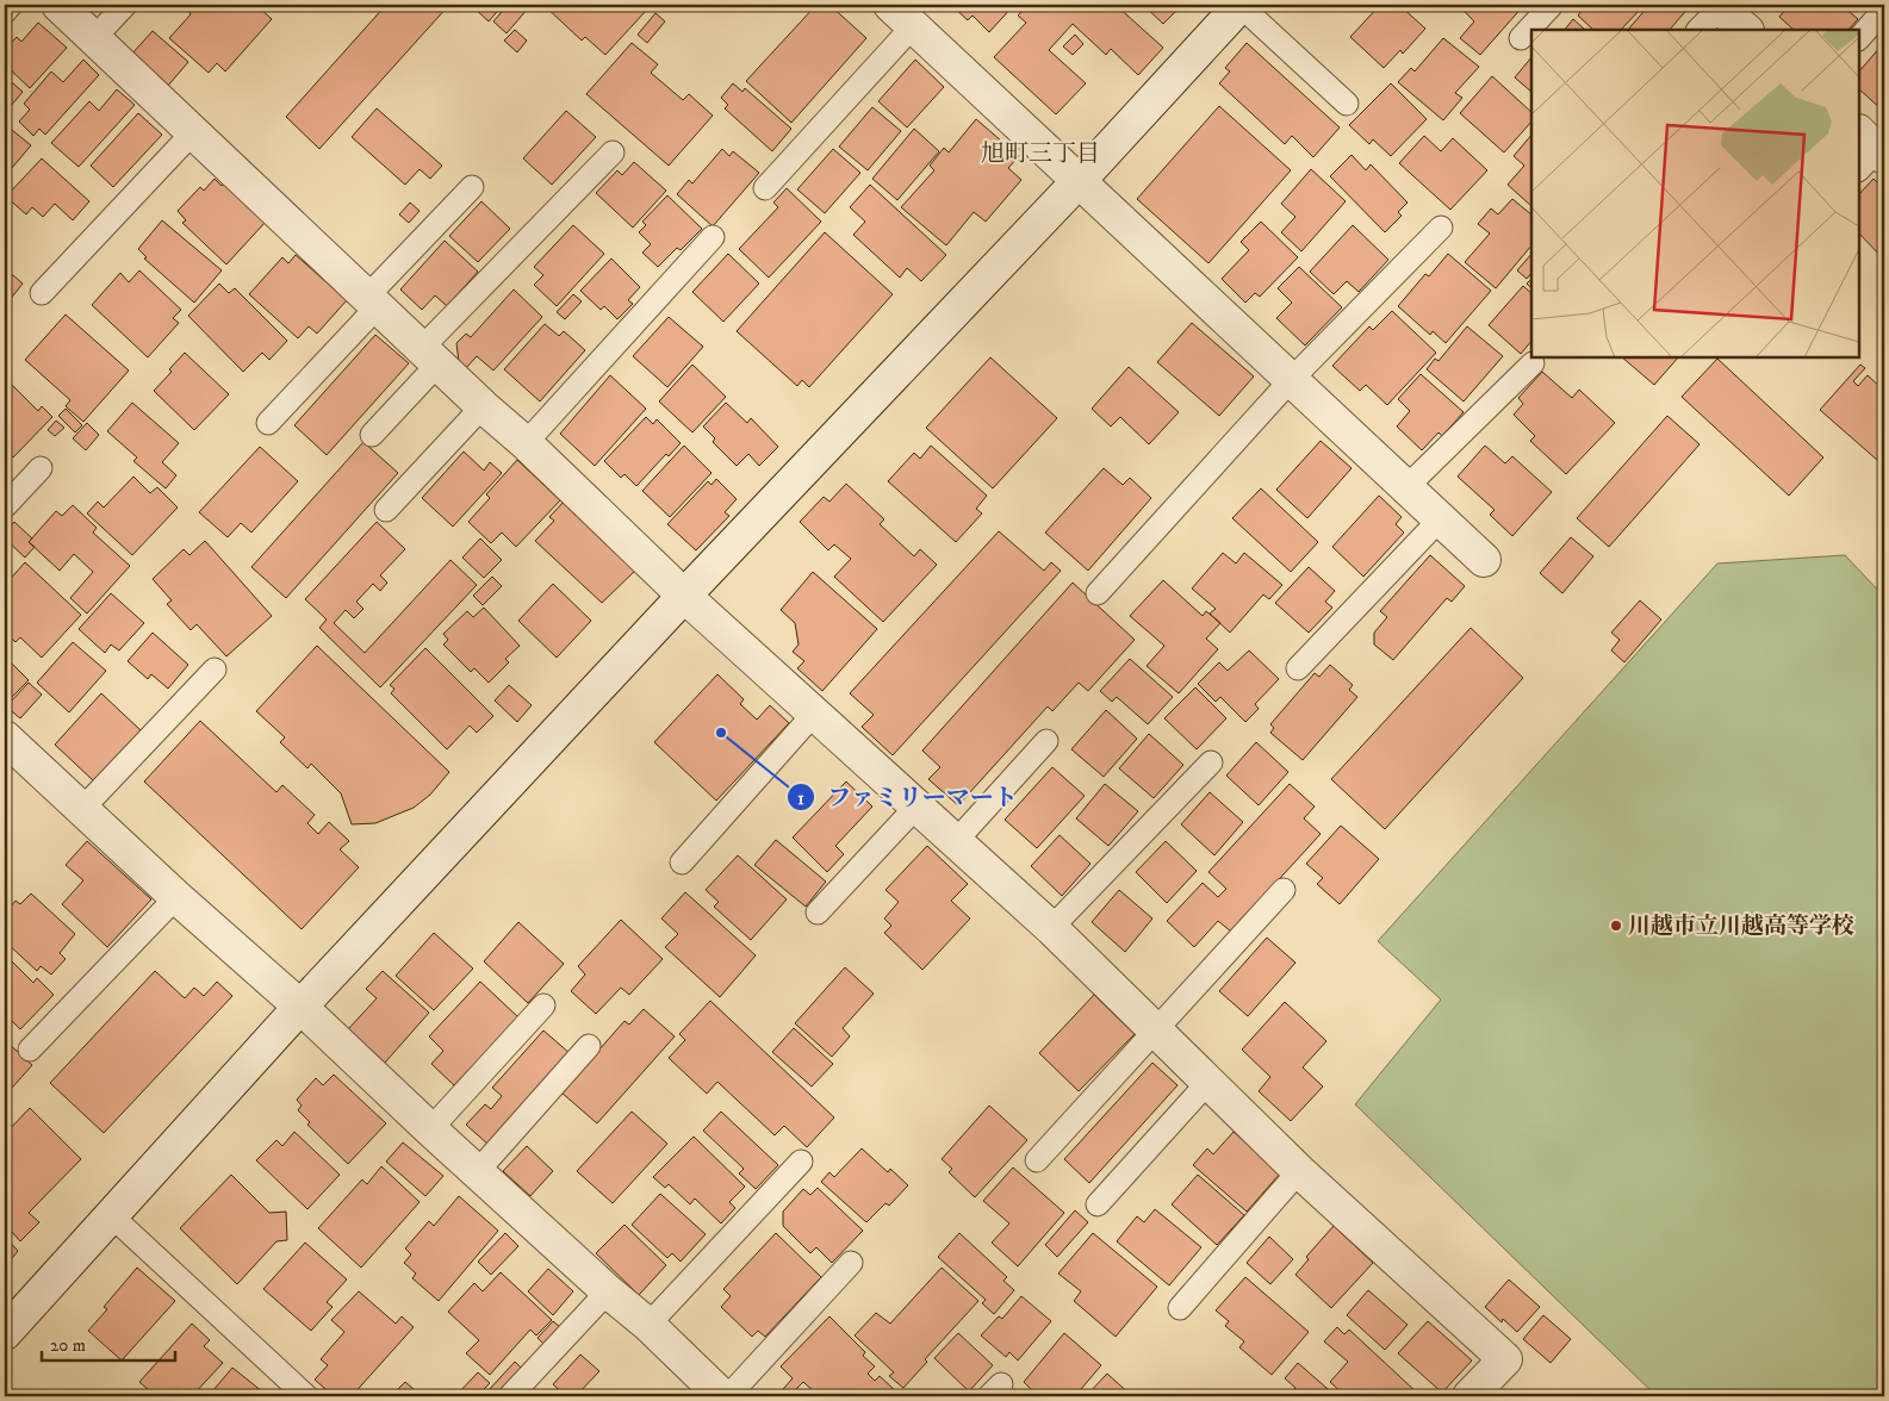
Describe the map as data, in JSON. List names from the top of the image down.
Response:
{
  "districts": ["旭町三丁目"],
  "places": ["ファミリーマート", "川越市立川越高等学校"],
  "scale_bar": "20 m"
}
